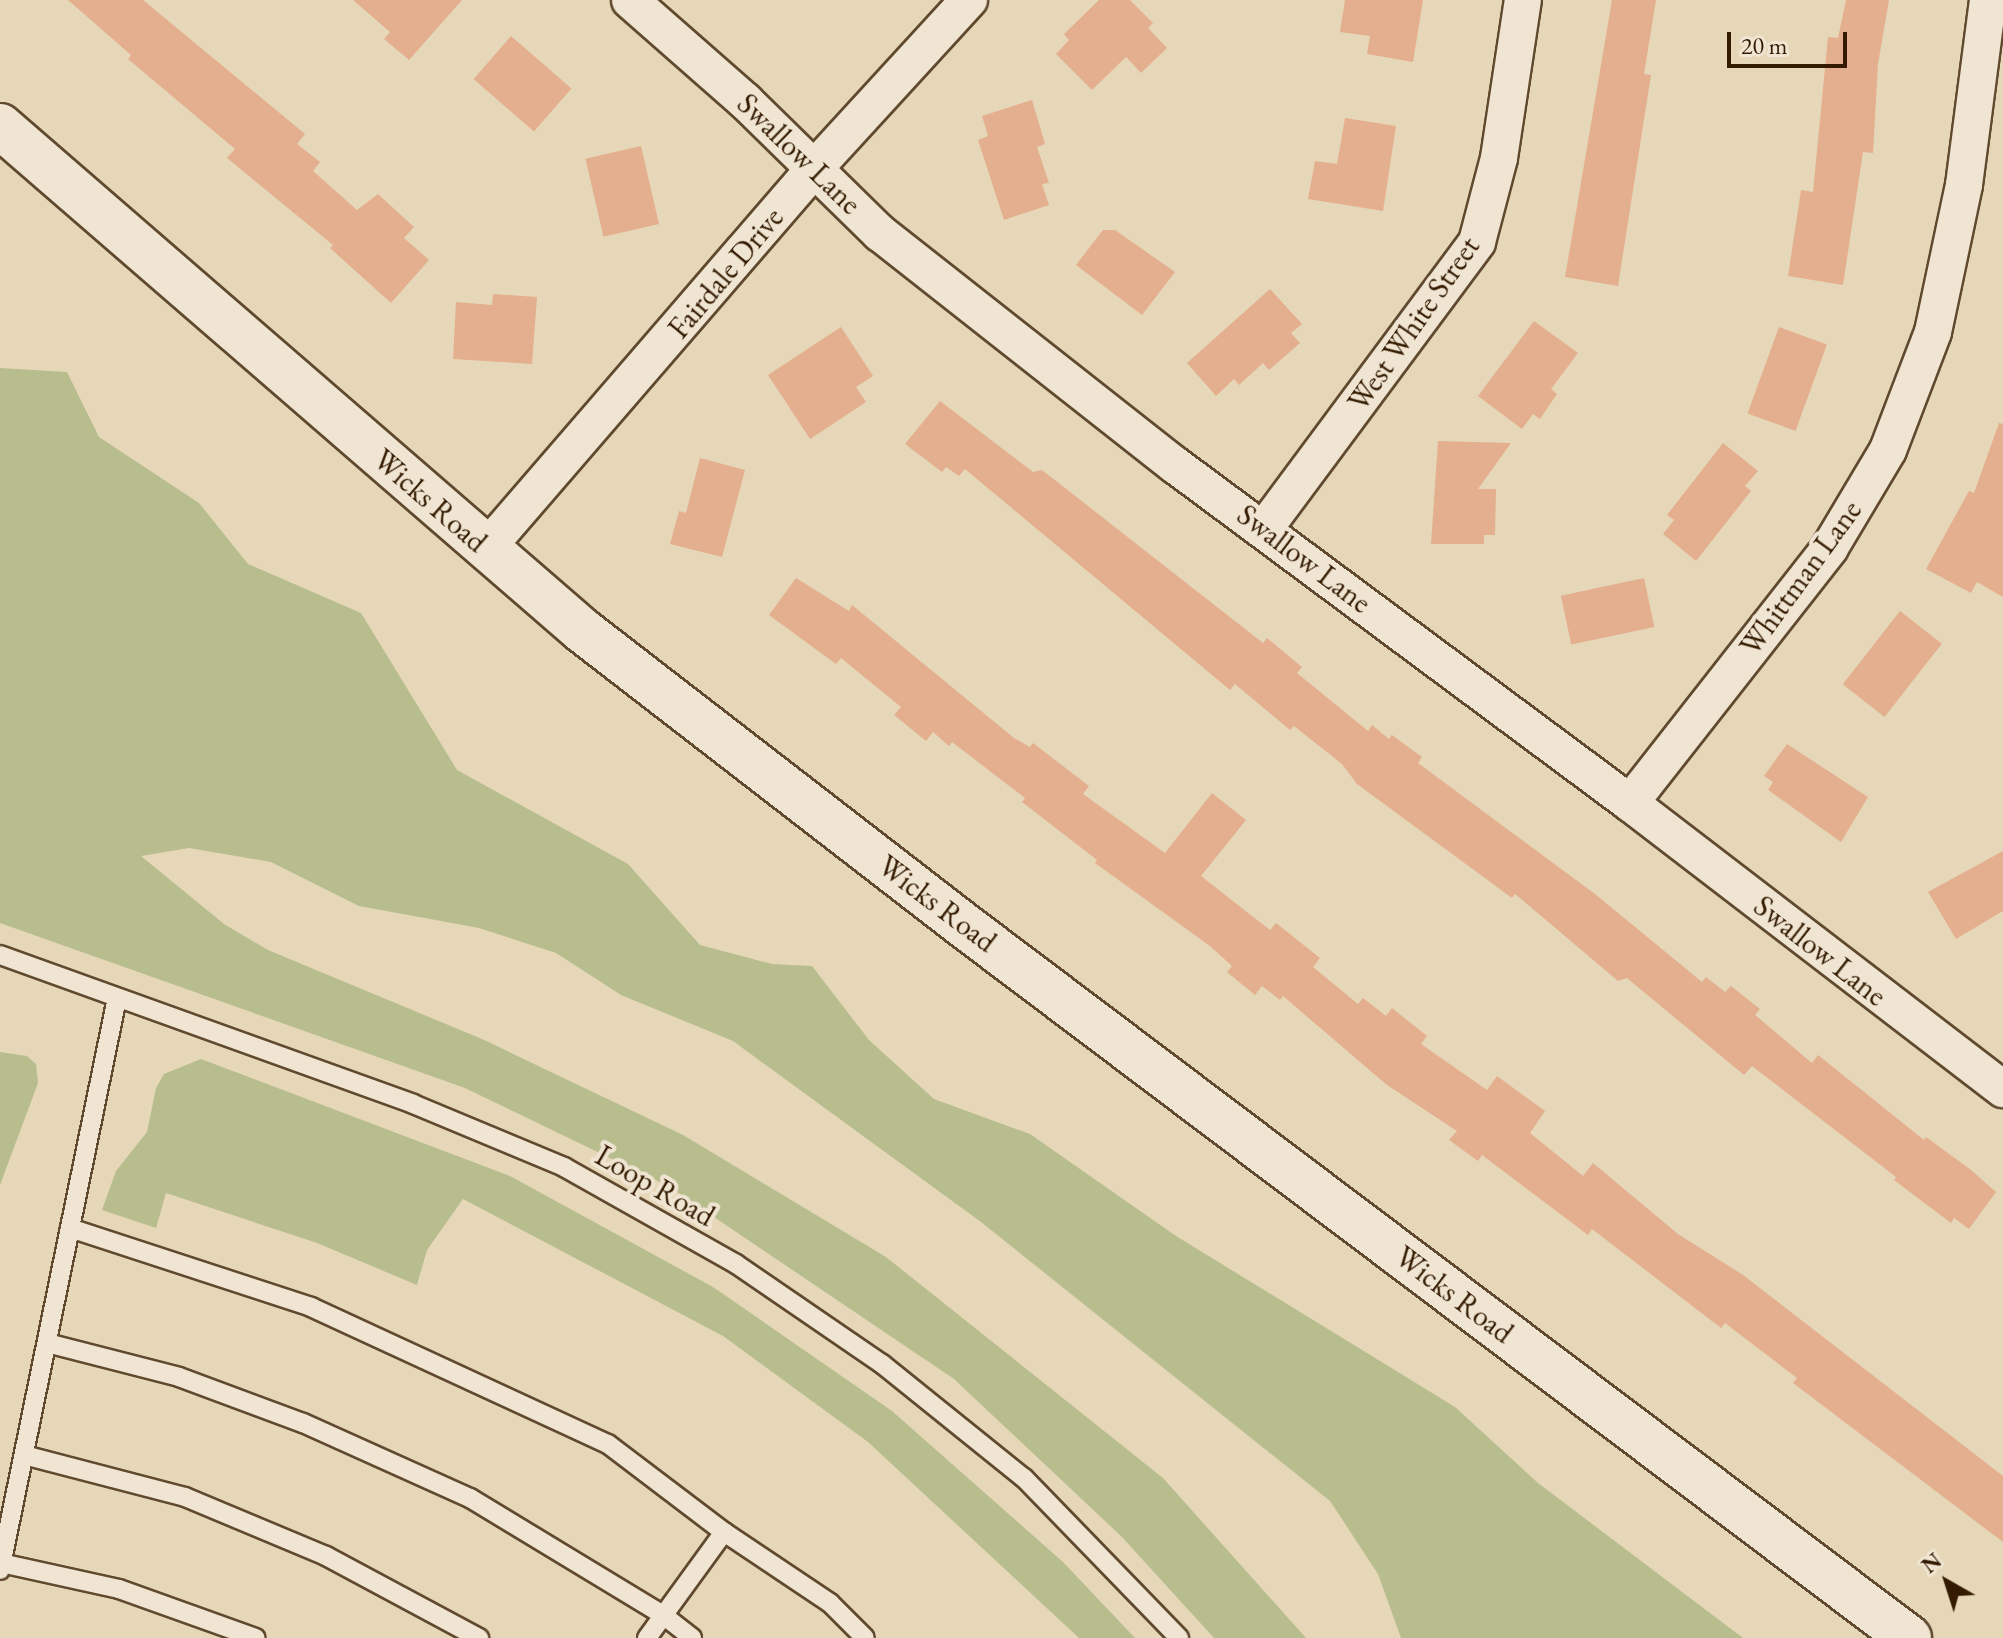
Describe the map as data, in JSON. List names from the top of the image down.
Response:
{
  "streets": {
    "main road": ["Wicks Road"],
    "street": [
      "Swallow Lane",
      "Fairdale Drive",
      "West White Street",
      "Whittman Lane"
    ],
    "lane": ["Loop Road"]
  },
  "crossings": [
    ["Swallow Lane", "Fairdale Drive"],
    ["Swallow Lane", "West White Street"],
    ["Swallow Lane", "Whittman Lane"],
    ["Fairdale Drive", "Wicks Road"]
  ],
  "scale_bar": "20 m",
  "north": "top left"
}
